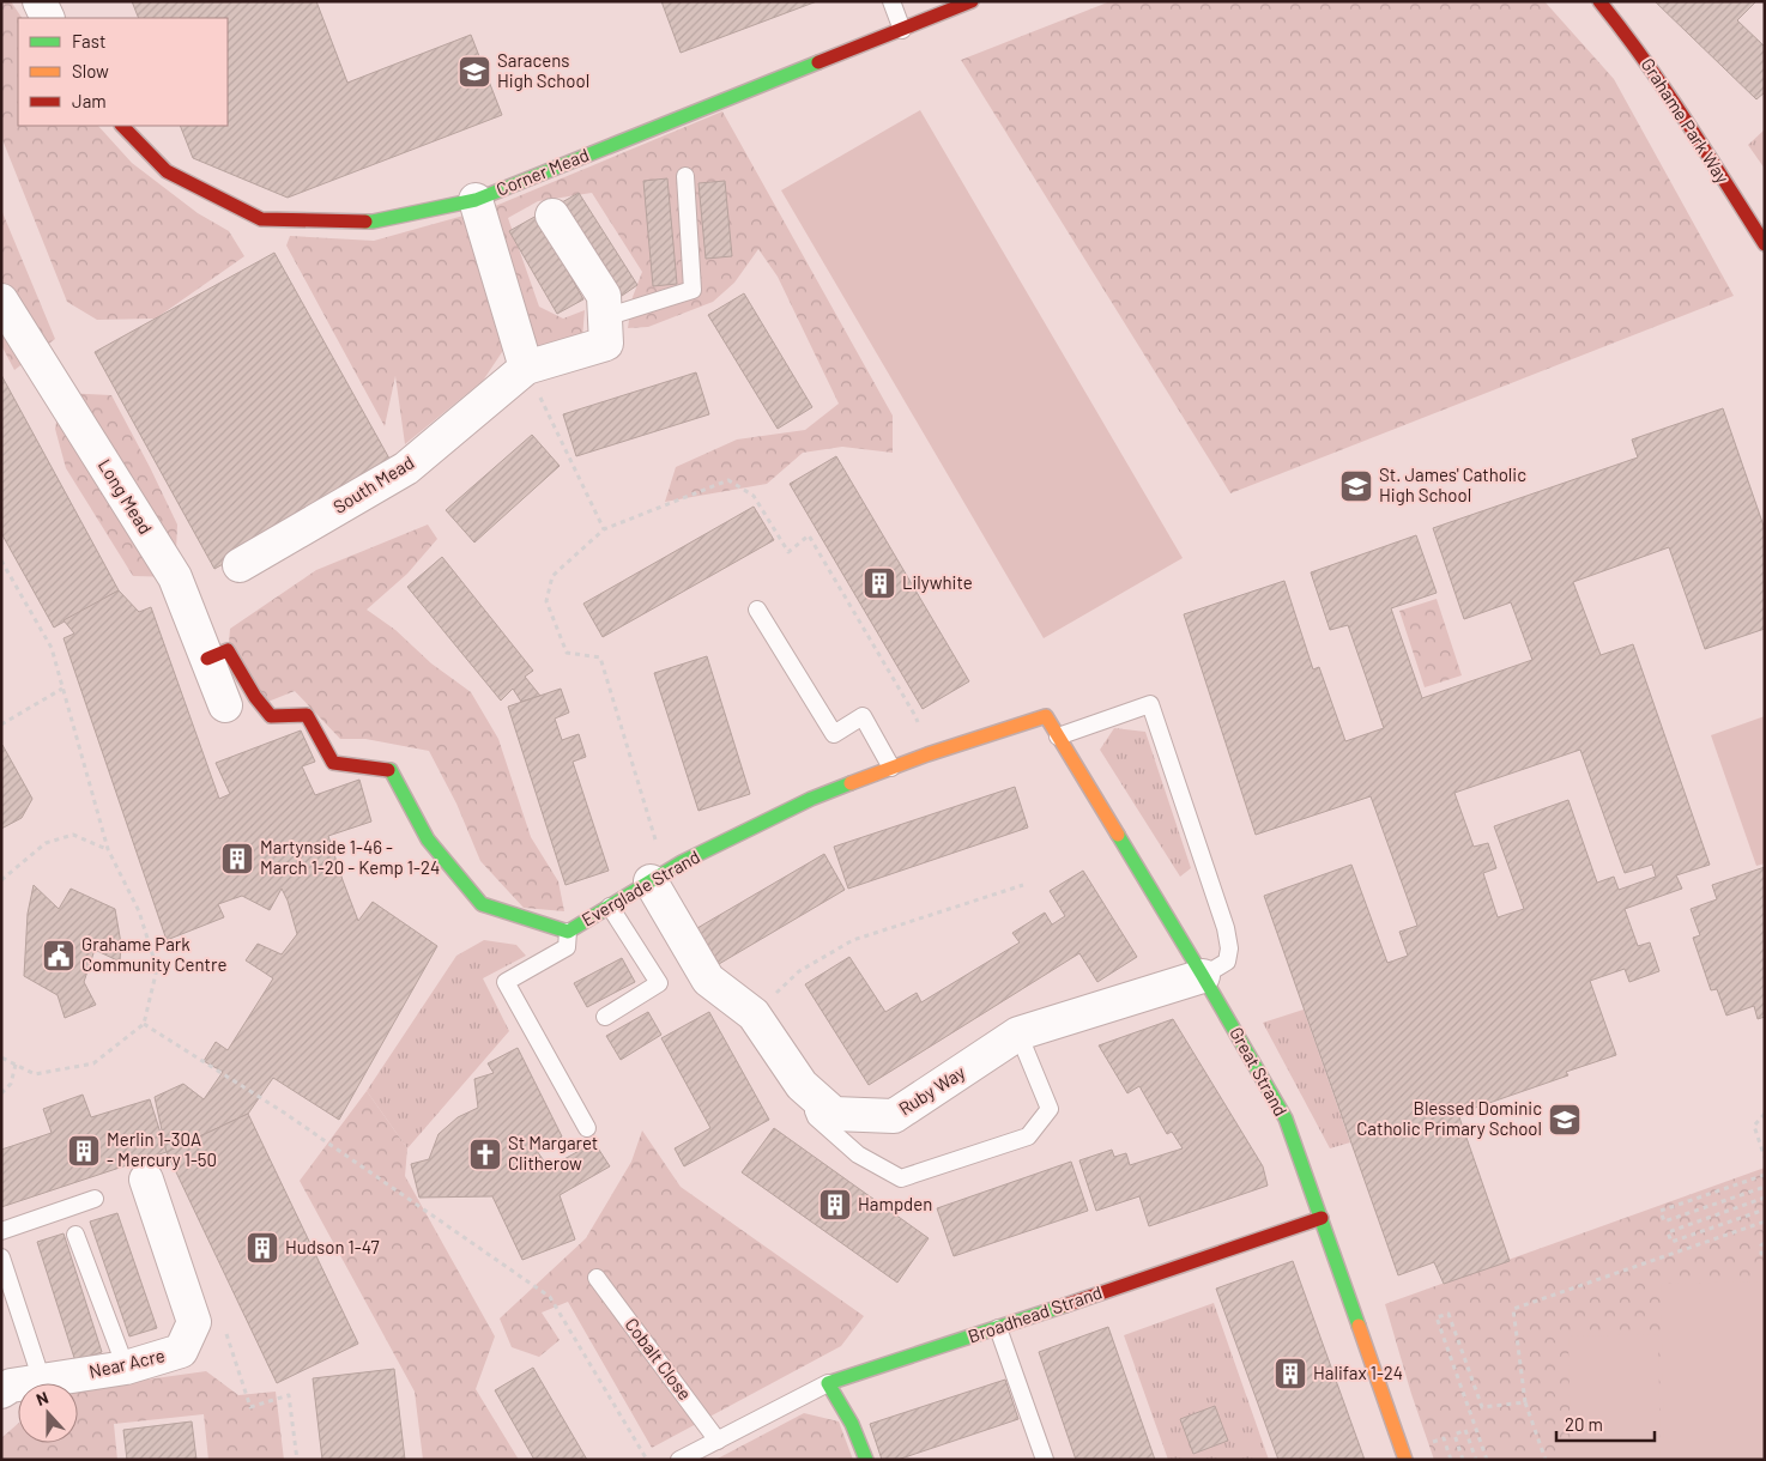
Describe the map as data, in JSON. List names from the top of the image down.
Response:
{
  "streets": {
    "street": [
      "Grahame Park Way",
      "Corner Mead",
      "South Mead",
      "Long Mead",
      "Everglade Strand",
      "Great Strand",
      "Ruby Way",
      "Broadhead Strand",
      "Near Acre"
    ],
    "lane": ["Cobalt Close"]
  },
  "crossings": [
    ["Long Mead", "Everglade Strand"],
    ["Everglade Strand", "Great Strand"],
    ["Everglade Strand", "Ruby Way"],
    ["Great Strand", "Ruby Way"],
    ["Great Strand", "Broadhead Strand"]
  ],
  "places": {
    "school or university": ["Saracens High School", "St. James' Catholic High School", "Blessed Dominic Catholic Primary School"],
    "building": [
      "Lilywhite",
      "Martynside 1-46 - March 1-20 - Kemp 1-24",
      "Merlin 1-30A - Mercury 1-50",
      "Hampden",
      "Hudson 1-47",
      "Halifax 1-24"
    ],
    "public building": ["Grahame Park Community Centre"],
    "church": ["St Margaret Clitherow"]
  },
  "legend": ["Fast", "Slow", "Jam"],
  "scale_bar": "20 m",
  "north": "top"
}
